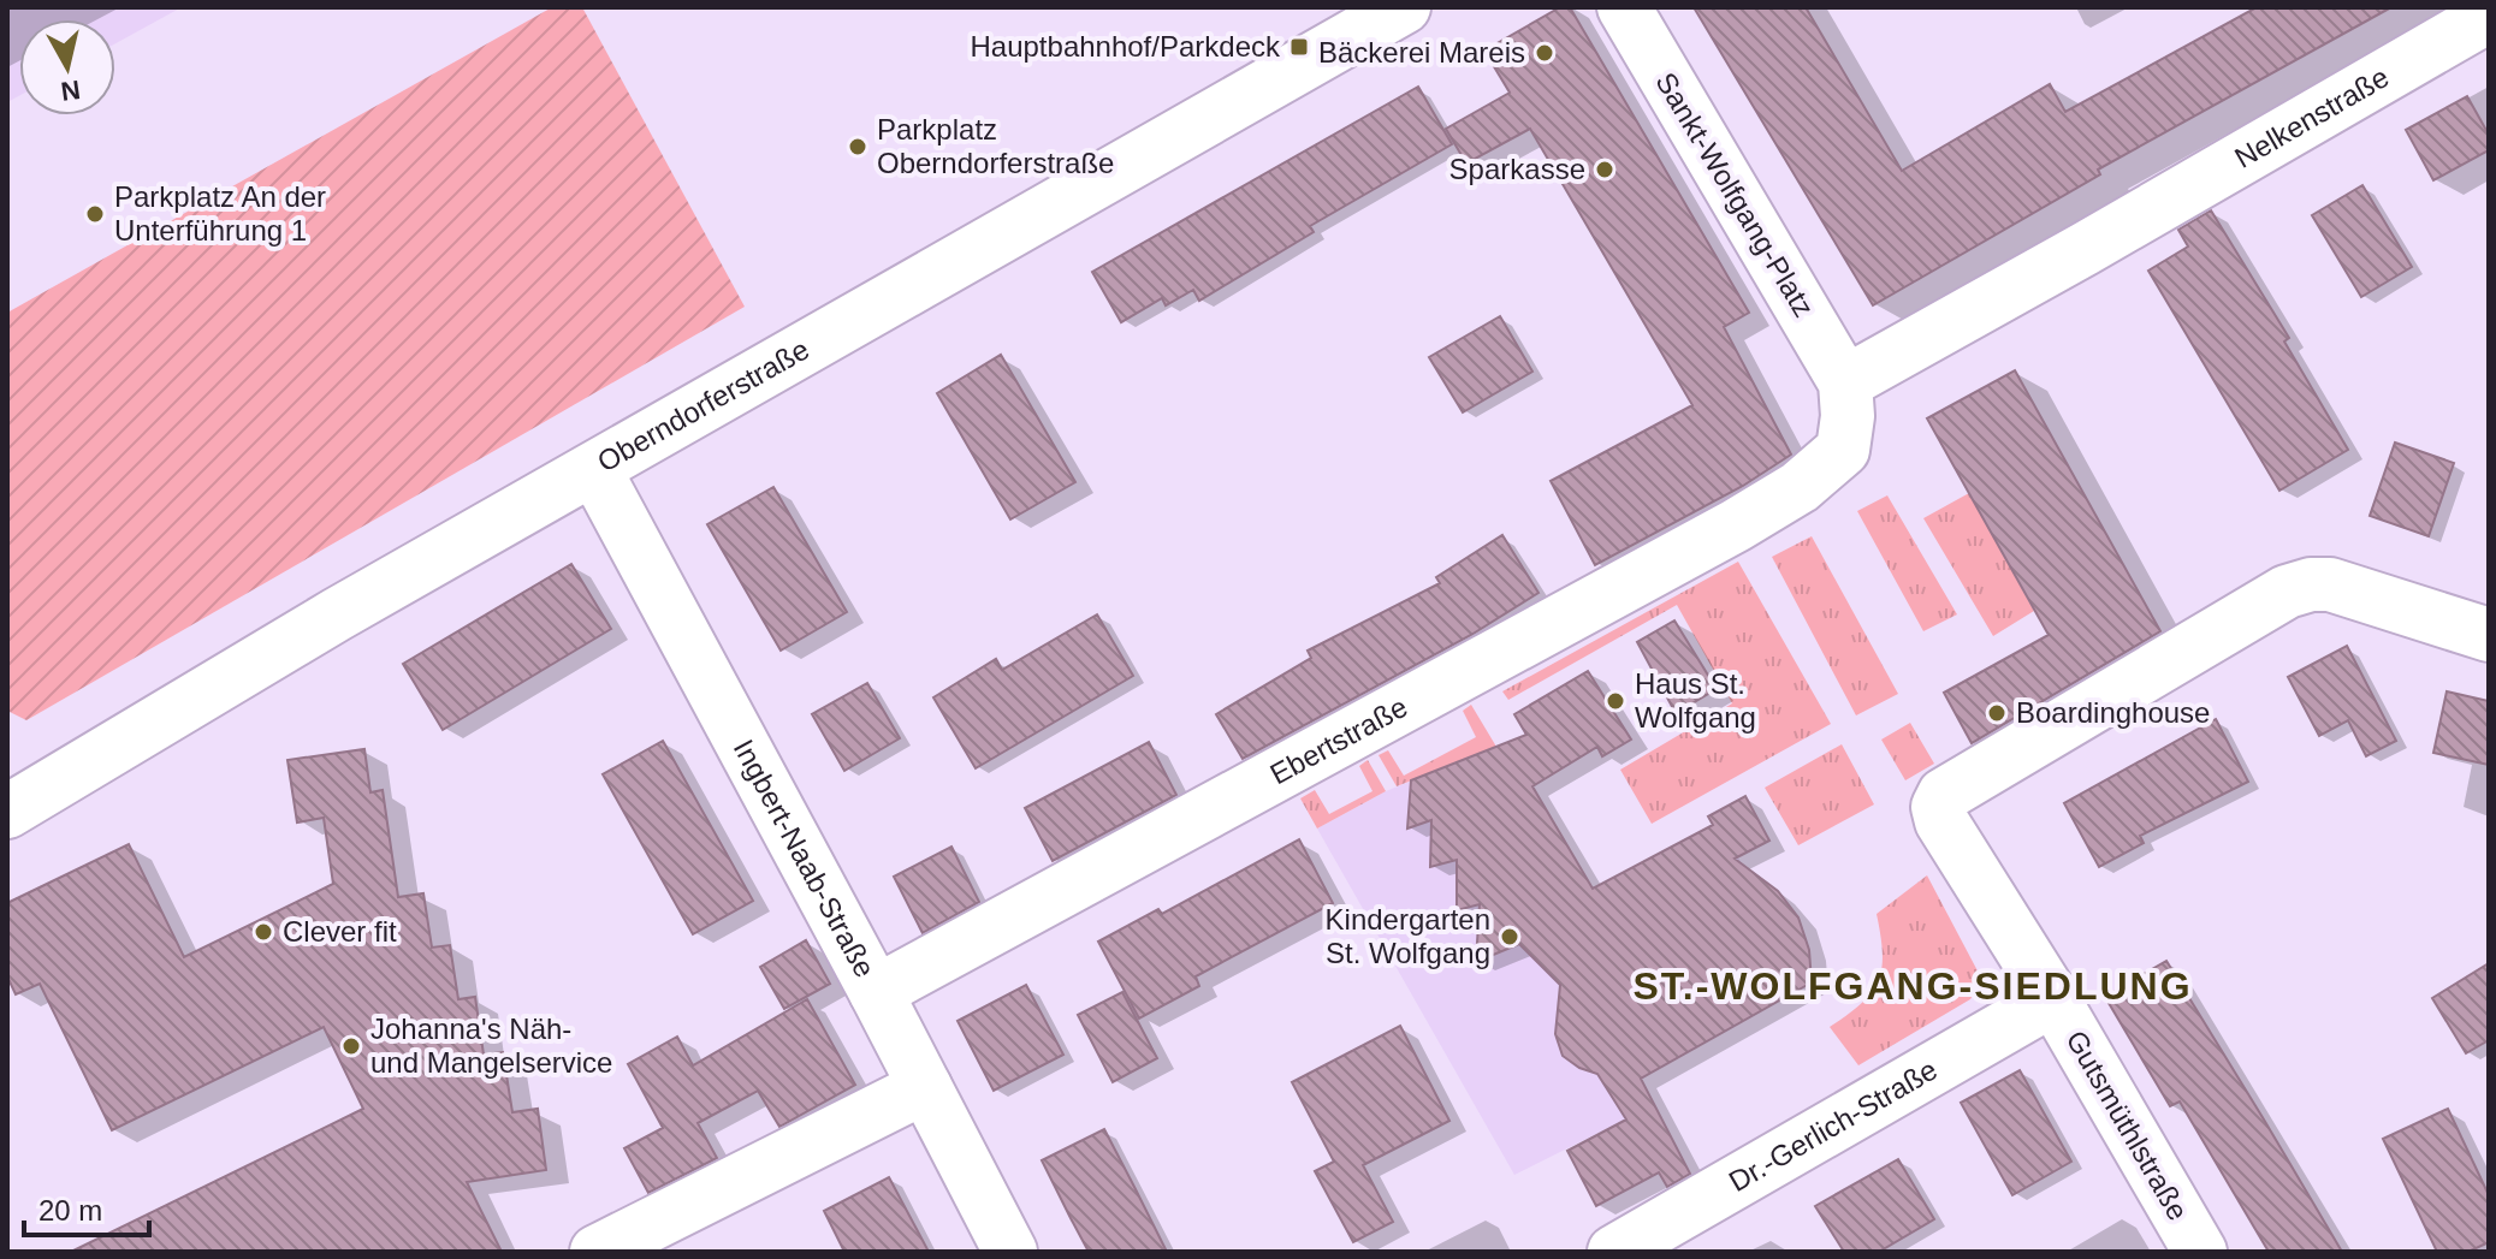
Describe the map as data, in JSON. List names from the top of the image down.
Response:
{
  "streets": {
    "street": [
      "Nelkenstraße",
      "Sankt-Wolfgang-Platz",
      "Oberndorferstraße",
      "Ebertstraße",
      "Ingbert-Naab-Straße",
      "Dr.-Gerlich-Straße",
      "Gutsmüthlstraße"
    ]
  },
  "crossings": [
    ["Nelkenstraße", "Sankt-Wolfgang-Platz"],
    ["Nelkenstraße", "Ebertstraße"],
    ["Sankt-Wolfgang-Platz", "Ebertstraße"],
    ["Oberndorferstraße", "Ingbert-Naab-Straße"],
    ["Ebertstraße", "Ingbert-Naab-Straße"],
    ["Dr.-Gerlich-Straße", "Gutsmüthlstraße"]
  ],
  "districts": ["ST.-WOLFGANG-SIEDLUNG"],
  "places": {
    "transit": ["Hauptbahnhof/Parkdeck"],
    "other": [
      "Bäckerei Mareis",
      "Parkplatz Oberndorferstraße",
      "Sparkasse",
      "Parkplatz An der Unterführung 1",
      "Haus St. Wolfgang",
      "Boardinghouse",
      "Clever fit",
      "Kindergarten St. Wolfgang",
      "Johanna's Näh- und Mangelservice"
    ]
  },
  "scale_bar": "20 m",
  "north": "bottom"
}
